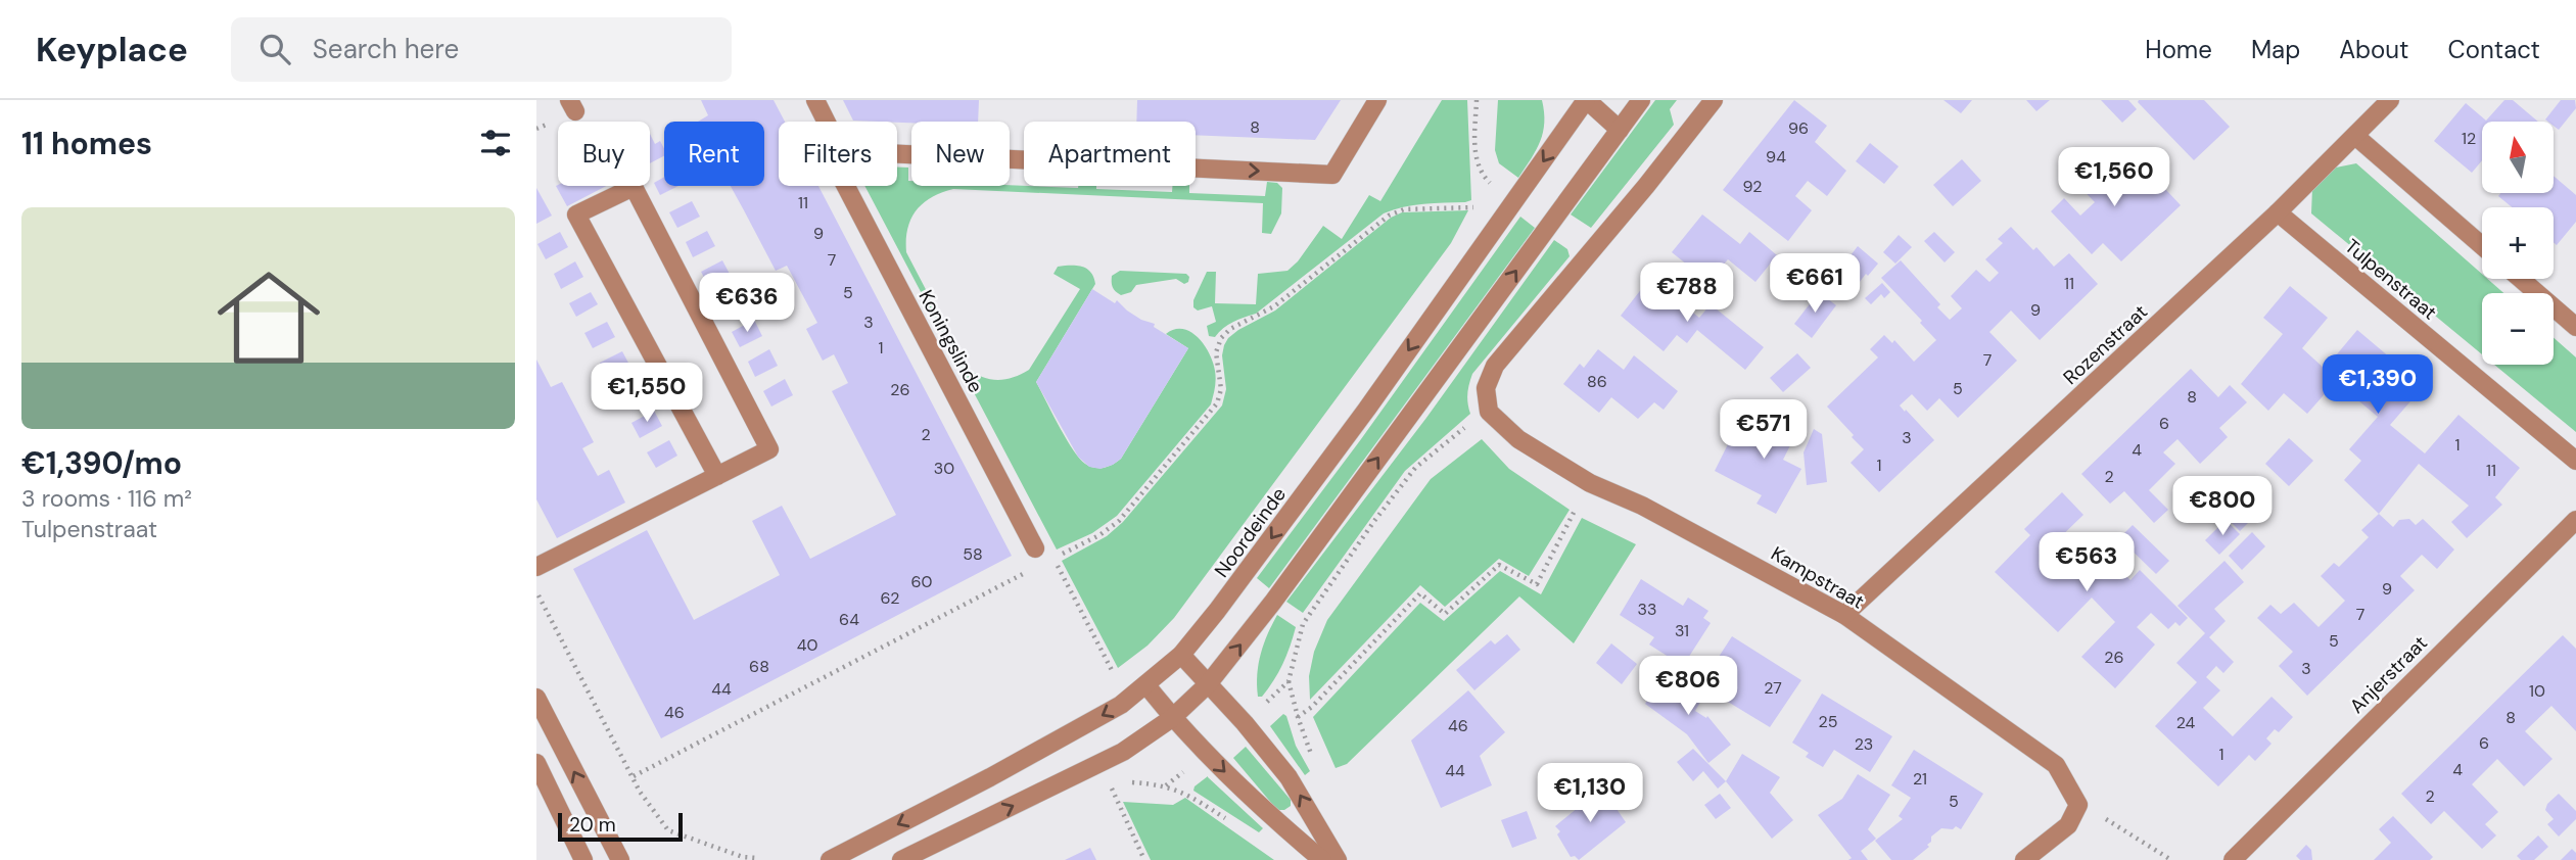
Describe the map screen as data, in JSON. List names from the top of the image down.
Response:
{
  "streets": {
    "street": [
      "Tulpenstraat",
      "Koningslinde",
      "Rozenstraat",
      "Noordeinde",
      "Kampstraat",
      "Anjerstraat"
    ]
  },
  "crossings": [
    ["Tulpenstraat", "Rozenstraat"],
    ["Rozenstraat", "Kampstraat"]
  ],
  "house_numbers": [
    "8",
    "96",
    "12",
    "94",
    "92",
    "11",
    "9",
    "7",
    "11",
    "5",
    "9",
    "3",
    "1",
    "7",
    "86",
    "5",
    "26",
    "8",
    "6",
    "2",
    "3",
    "1",
    "4",
    "1",
    "30",
    "11",
    "2",
    "58",
    "60",
    "9",
    "62",
    "33",
    "7",
    "64",
    "31",
    "5",
    "40",
    "26",
    "68",
    "3",
    "27",
    "44",
    "10",
    "46",
    "8",
    "25",
    "24",
    "46",
    "6",
    "23",
    "1",
    "4",
    "44",
    "21",
    "2",
    "5"
  ],
  "scale_bar": "20 m",
  "north": "top",
  "page": {
    "header": "Keyplace",
    "search": "Search here",
    "nav": [
      "Home",
      "Map",
      "About",
      "Contact"
    ],
    "heading": "11 homes",
    "map_buttons": ["+", "−"],
    "chip": [
      "Buy",
      "Rent",
      "Filters",
      "New",
      "Apartment"
    ],
    "price": [
      "€1,560",
      "€661",
      "€788",
      "€636",
      "€1,390",
      "€1,550",
      "€571",
      "€800",
      "€563",
      "€806",
      "€1,130"
    ],
    "list": [
      {
        "name": "€1,390/mo",
        "note": "3 rooms · 116 m² · Tulpenstraat"
      }
    ],
    "scale": "20 m"
  }
}
